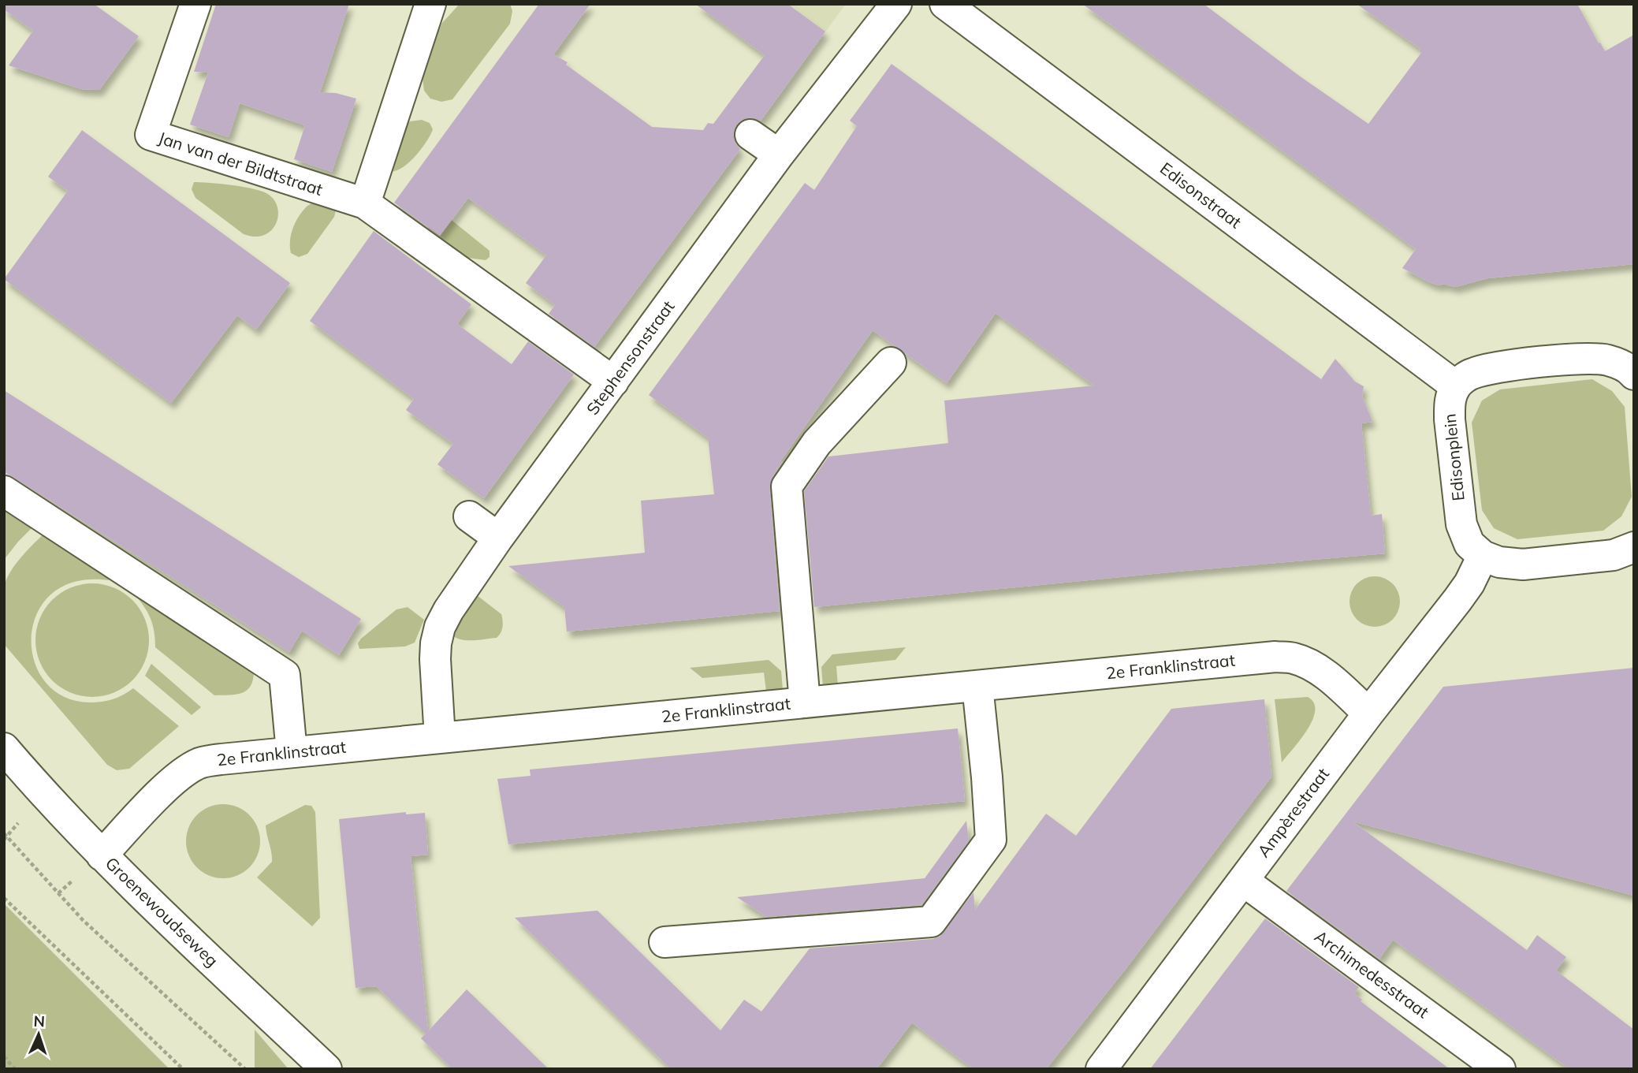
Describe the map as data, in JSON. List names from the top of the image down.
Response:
{
  "streets": {
    "street": [
      "Jan van der Bildtstraat",
      "Edisonstraat",
      "Stephensonstraat",
      "Edisonplein",
      "2e Franklinstraat",
      "Ampèrestraat",
      "Groenewoudseweg",
      "Archimedesstraat"
    ]
  },
  "crossings": [
    ["Jan van der Bildtstraat", "Stephensonstraat"],
    ["Edisonstraat", "Edisonplein"],
    ["Stephensonstraat", "2e Franklinstraat"],
    ["Edisonplein", "Ampèrestraat"],
    ["2e Franklinstraat", "Ampèrestraat"],
    ["2e Franklinstraat", "Groenewoudseweg"],
    ["Ampèrestraat", "Archimedesstraat"]
  ],
  "north": "top"
}
